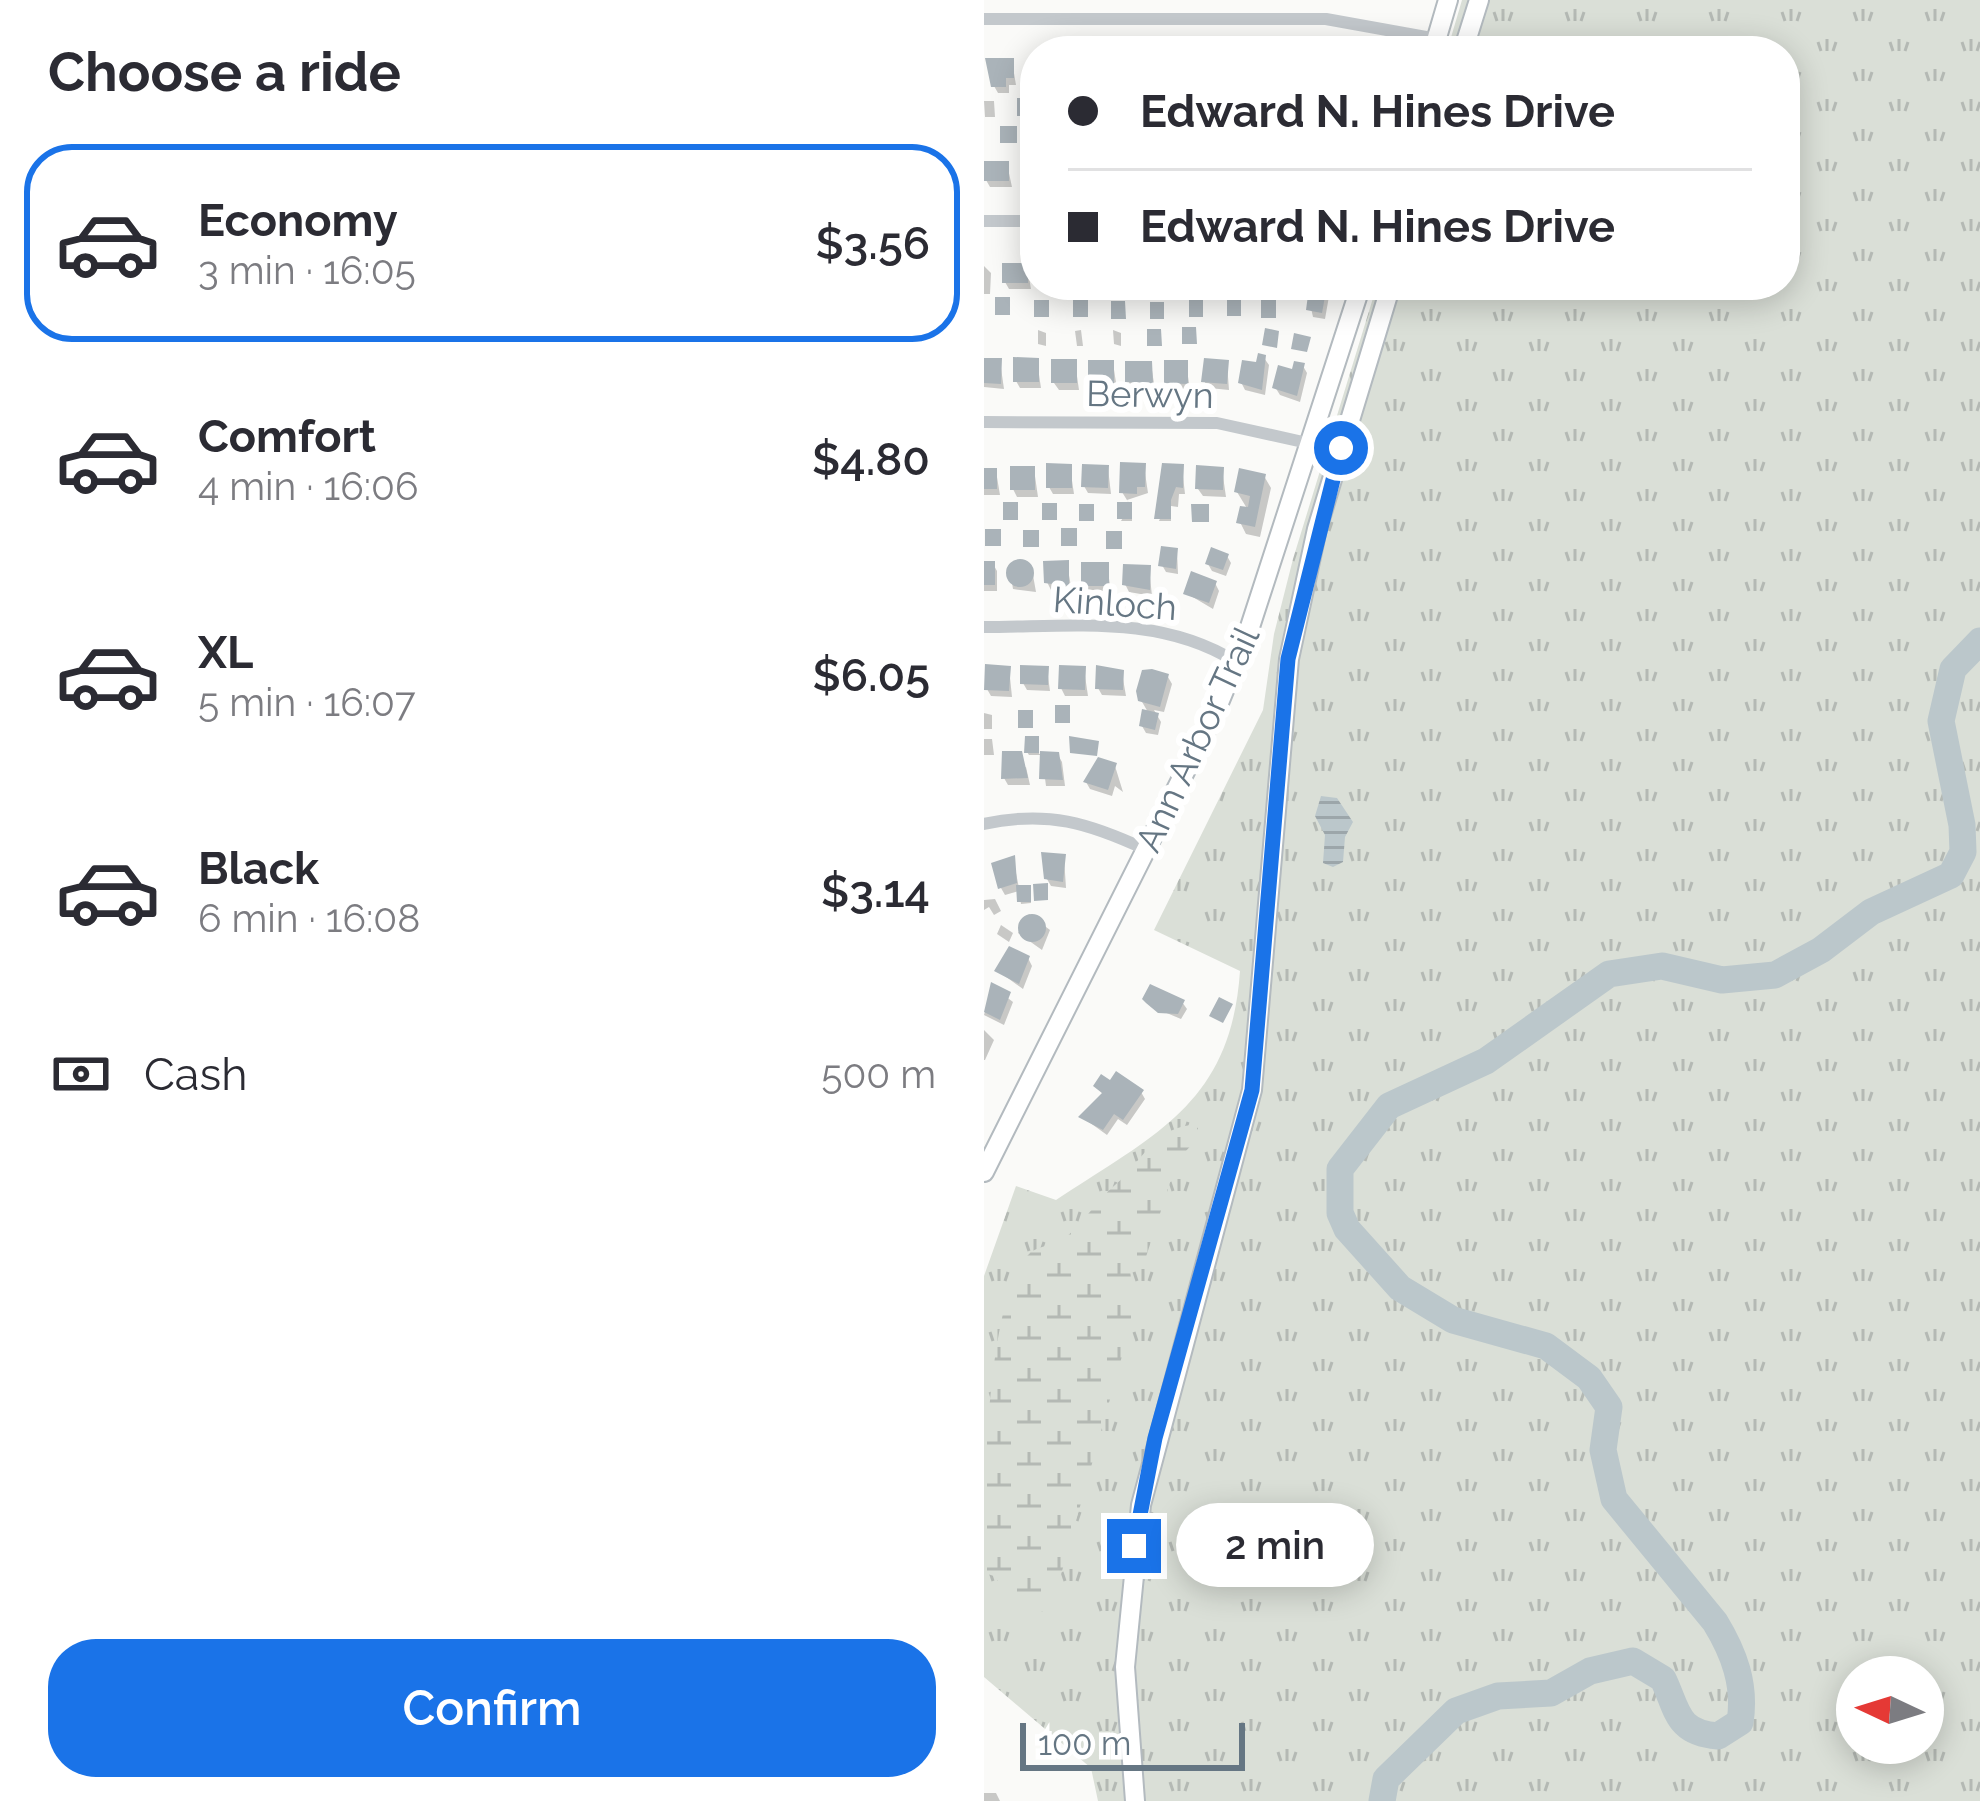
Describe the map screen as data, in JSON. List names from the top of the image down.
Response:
{
  "streets": {
    "street": ["Berwyn", "Kinloch", "Ann Arbor Trail"]
  },
  "crossings": [
    ["Berwyn", "Ann Arbor Trail"],
    ["Kinloch", "Ann Arbor Trail"]
  ],
  "scale_bar": "100 m",
  "north": "left",
  "page": {
    "heading": "Choose a ride",
    "banner": ["Edward N. Hines Drive", "Edward N. Hines Drive"],
    "list": [
      {
        "name": "Economy",
        "note": "3 min · 16:05",
        "value": "$3.56"
      },
      {
        "name": "Comfort",
        "note": "4 min · 16:06",
        "value": "$4.80"
      },
      {
        "name": "XL",
        "note": "5 min · 16:07",
        "value": "$6.05"
      },
      {
        "name": "Black",
        "note": "6 min · 16:08",
        "value": "$3.14"
      }
    ],
    "pay": ["Cash", "500 m"],
    "bubble": "2 min",
    "buttons": "Confirm",
    "scale": "100 m"
  }
}
